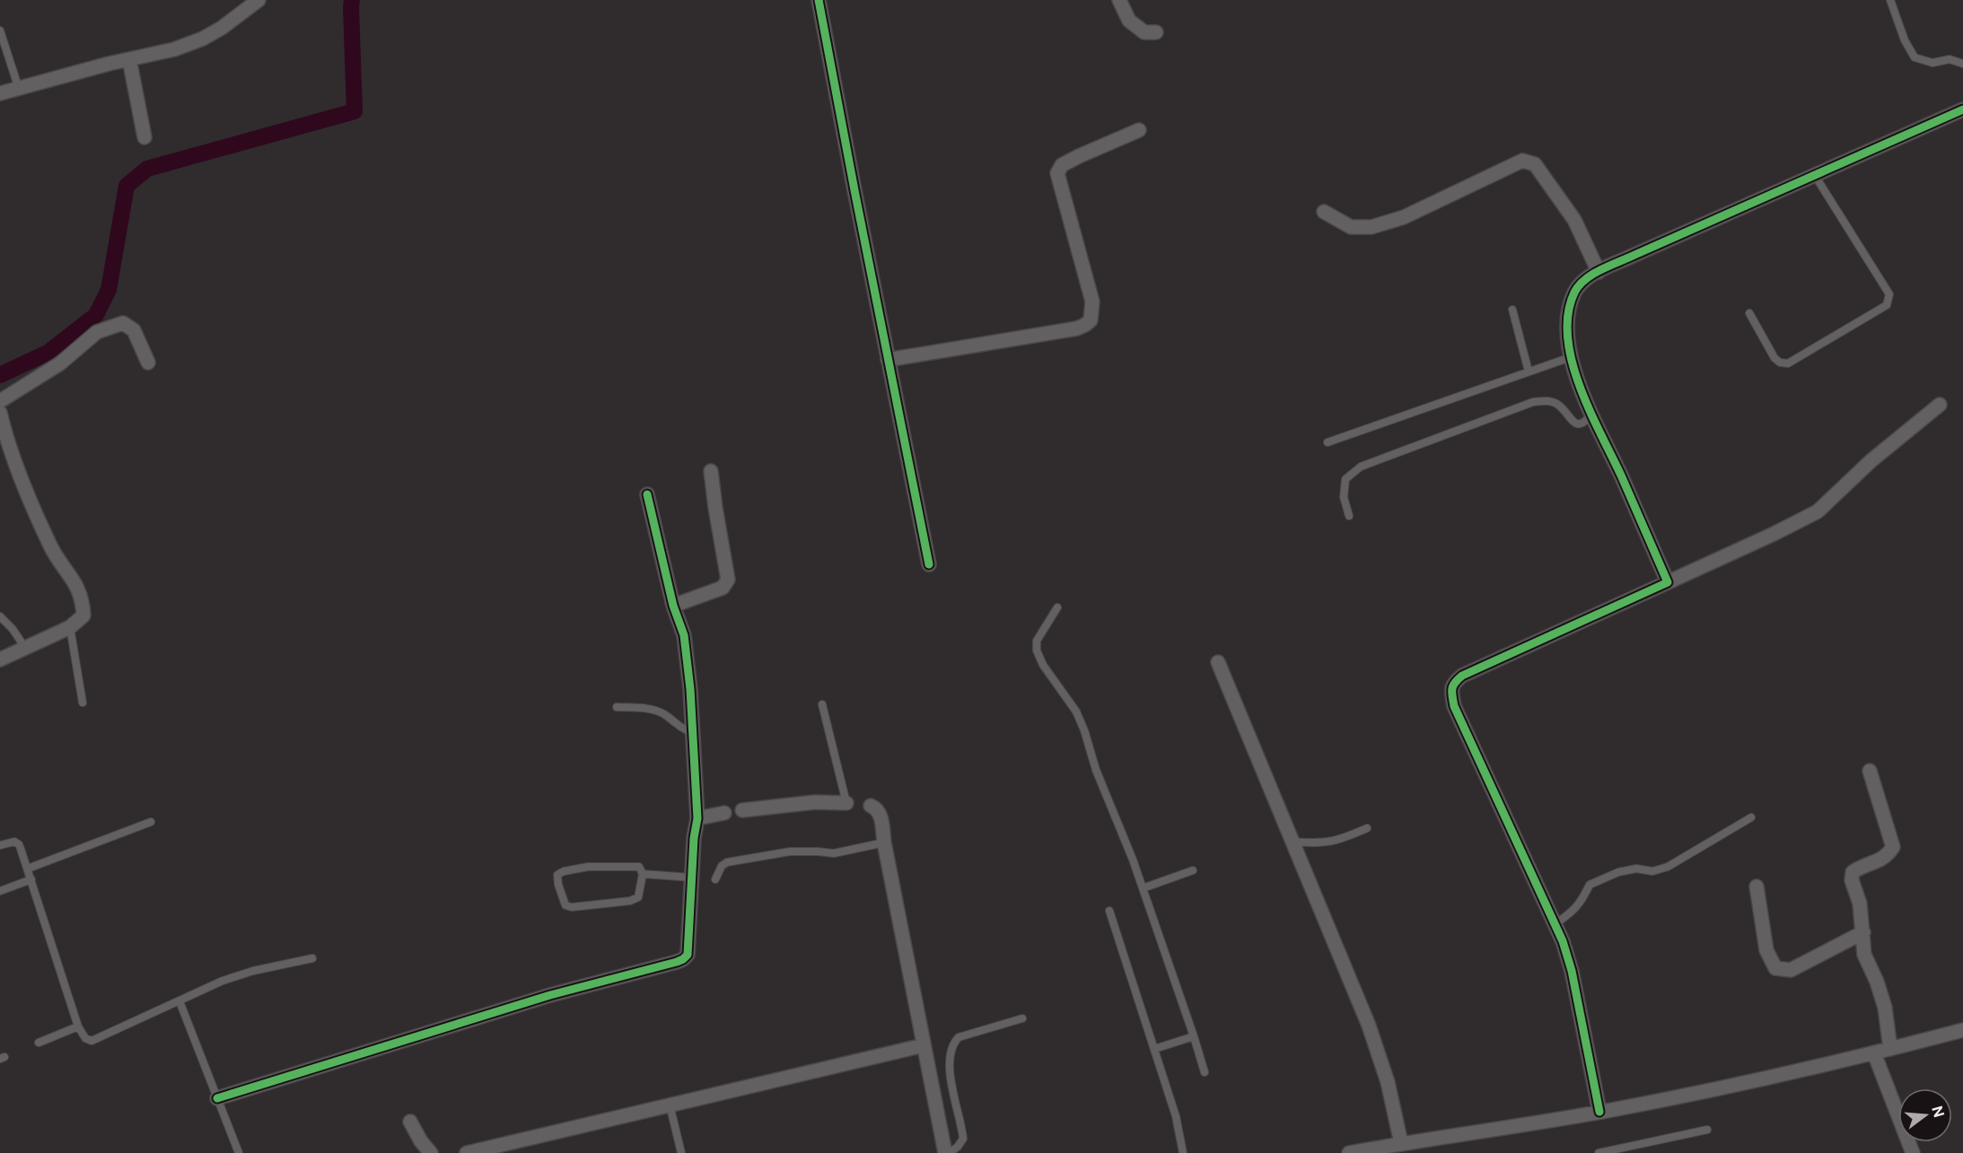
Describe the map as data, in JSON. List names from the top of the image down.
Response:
{
  "north": "right"
}
